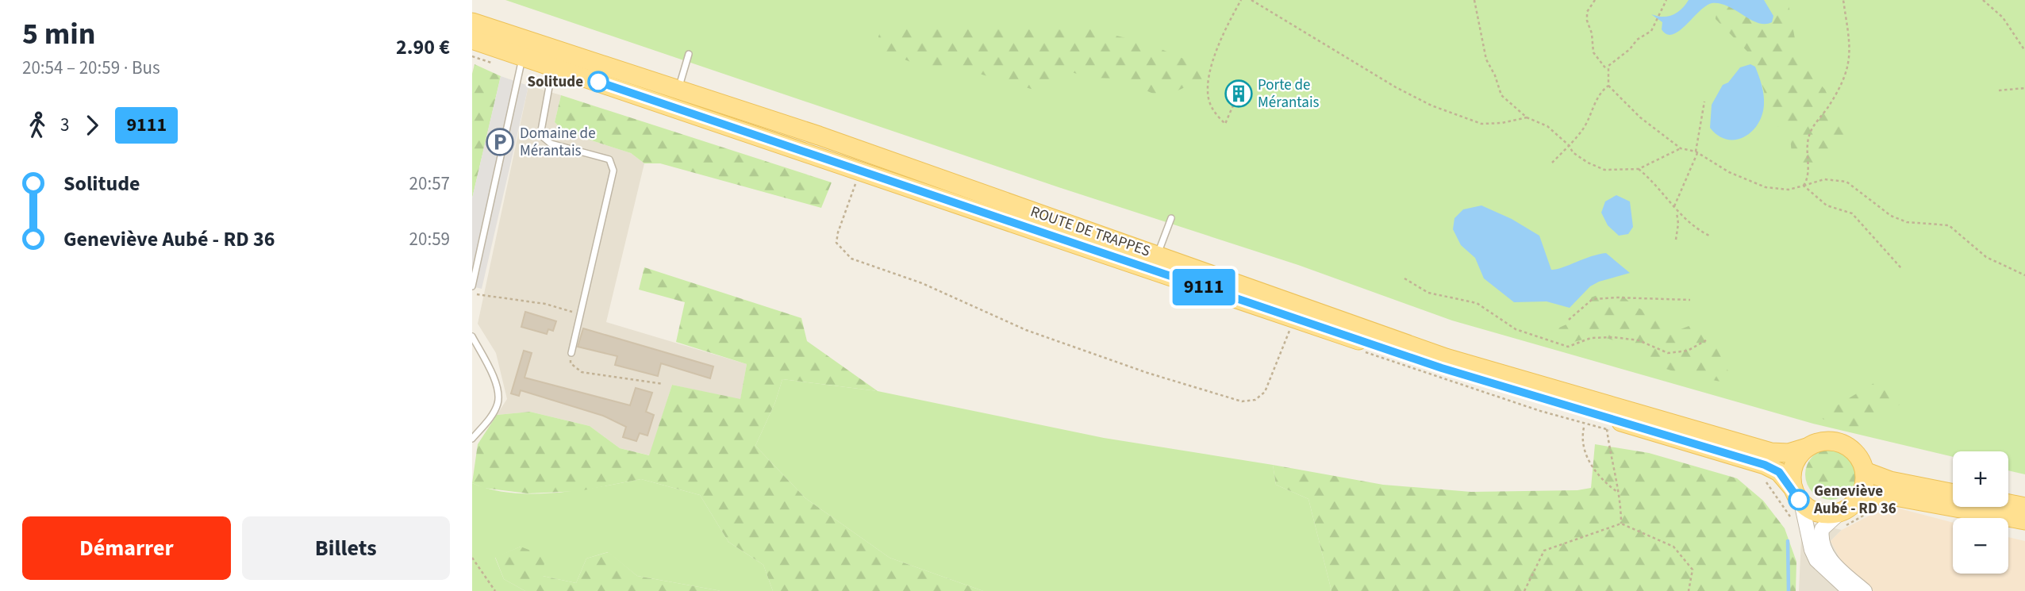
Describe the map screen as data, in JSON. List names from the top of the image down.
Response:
{
  "streets": {
    "main road": ["ROUTE DE TRAPPES"]
  },
  "places": {
    "other": ["Solitude", "Geneviève Aubé - RD 36"],
    "building": ["Porte de Mérantais"],
    "parking": ["Domaine de Mérantais"]
  },
  "lines": ["bus line 9111"],
  "page": {
    "heading": ["5 min", "20:54 – 20:59 · Bus", "2.90 €"],
    "on_map": "9111",
    "legs": ["3", "9111"],
    "list": [
      {
        "name": "Solitude",
        "value": "20:57"
      },
      {
        "name": "Geneviève Aubé - RD 36",
        "value": "20:59"
      }
    ],
    "map_buttons": ["+", "−"],
    "buttons": ["Démarrer", "Billets"]
  }
}
